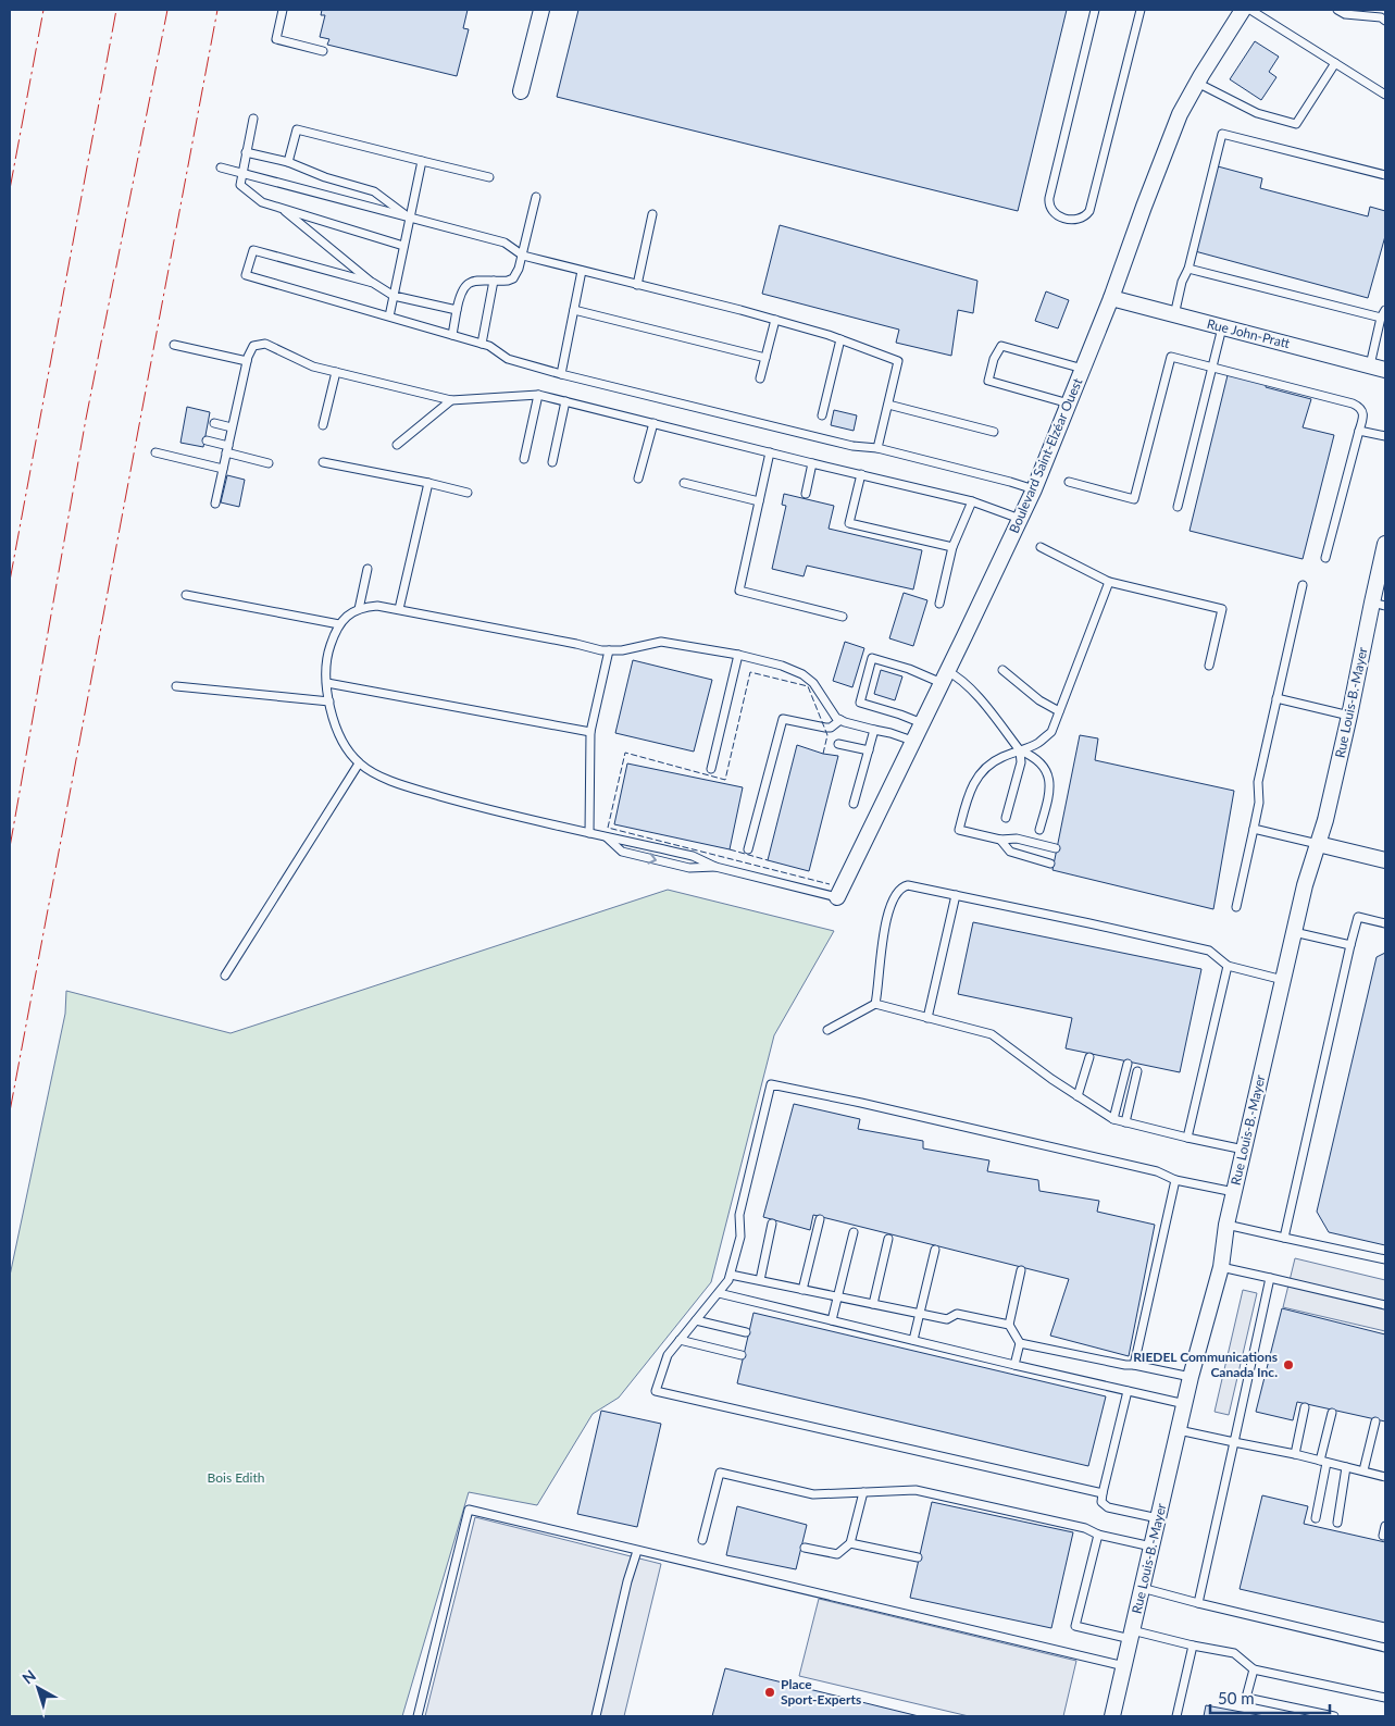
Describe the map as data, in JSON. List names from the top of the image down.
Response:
{
  "streets": {
    "street": ["Rue John-Pratt", "Boulevard Saint-Elzéar Ouest", "Rue Louis-B.-Mayer"]
  },
  "crossings": [
    ["Rue John-Pratt", "Boulevard Saint-Elzéar Ouest"]
  ],
  "parks": ["Bois Edith"],
  "places": ["RIEDEL Communications Canada Inc.", "Place Sport-Experts"],
  "scale_bar": "50 m",
  "north": "top left"
}
